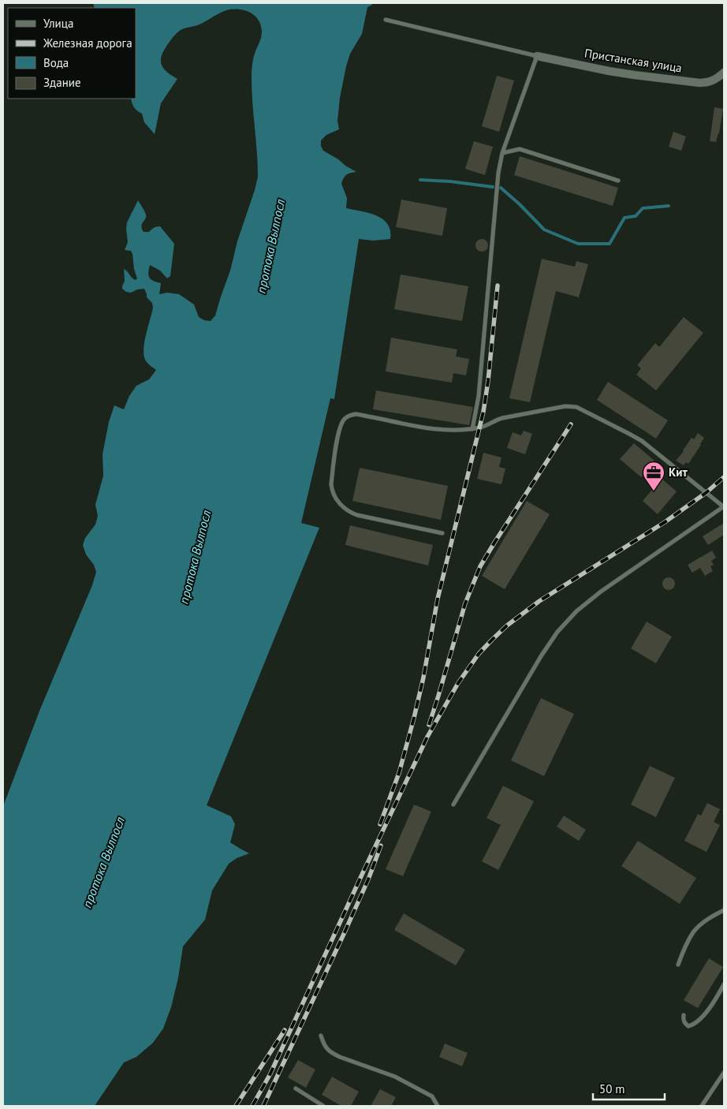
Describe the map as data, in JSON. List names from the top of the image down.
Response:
{
  "streets": {
    "street": ["Пристанская улица"]
  },
  "water": ["протока Вылпосл"],
  "places": {
    "office": ["Кит"]
  },
  "legend": [
    "Улица",
    "Железная дорога",
    "Вода",
    "Здание"
  ],
  "scale_bar": "50 m"
}
